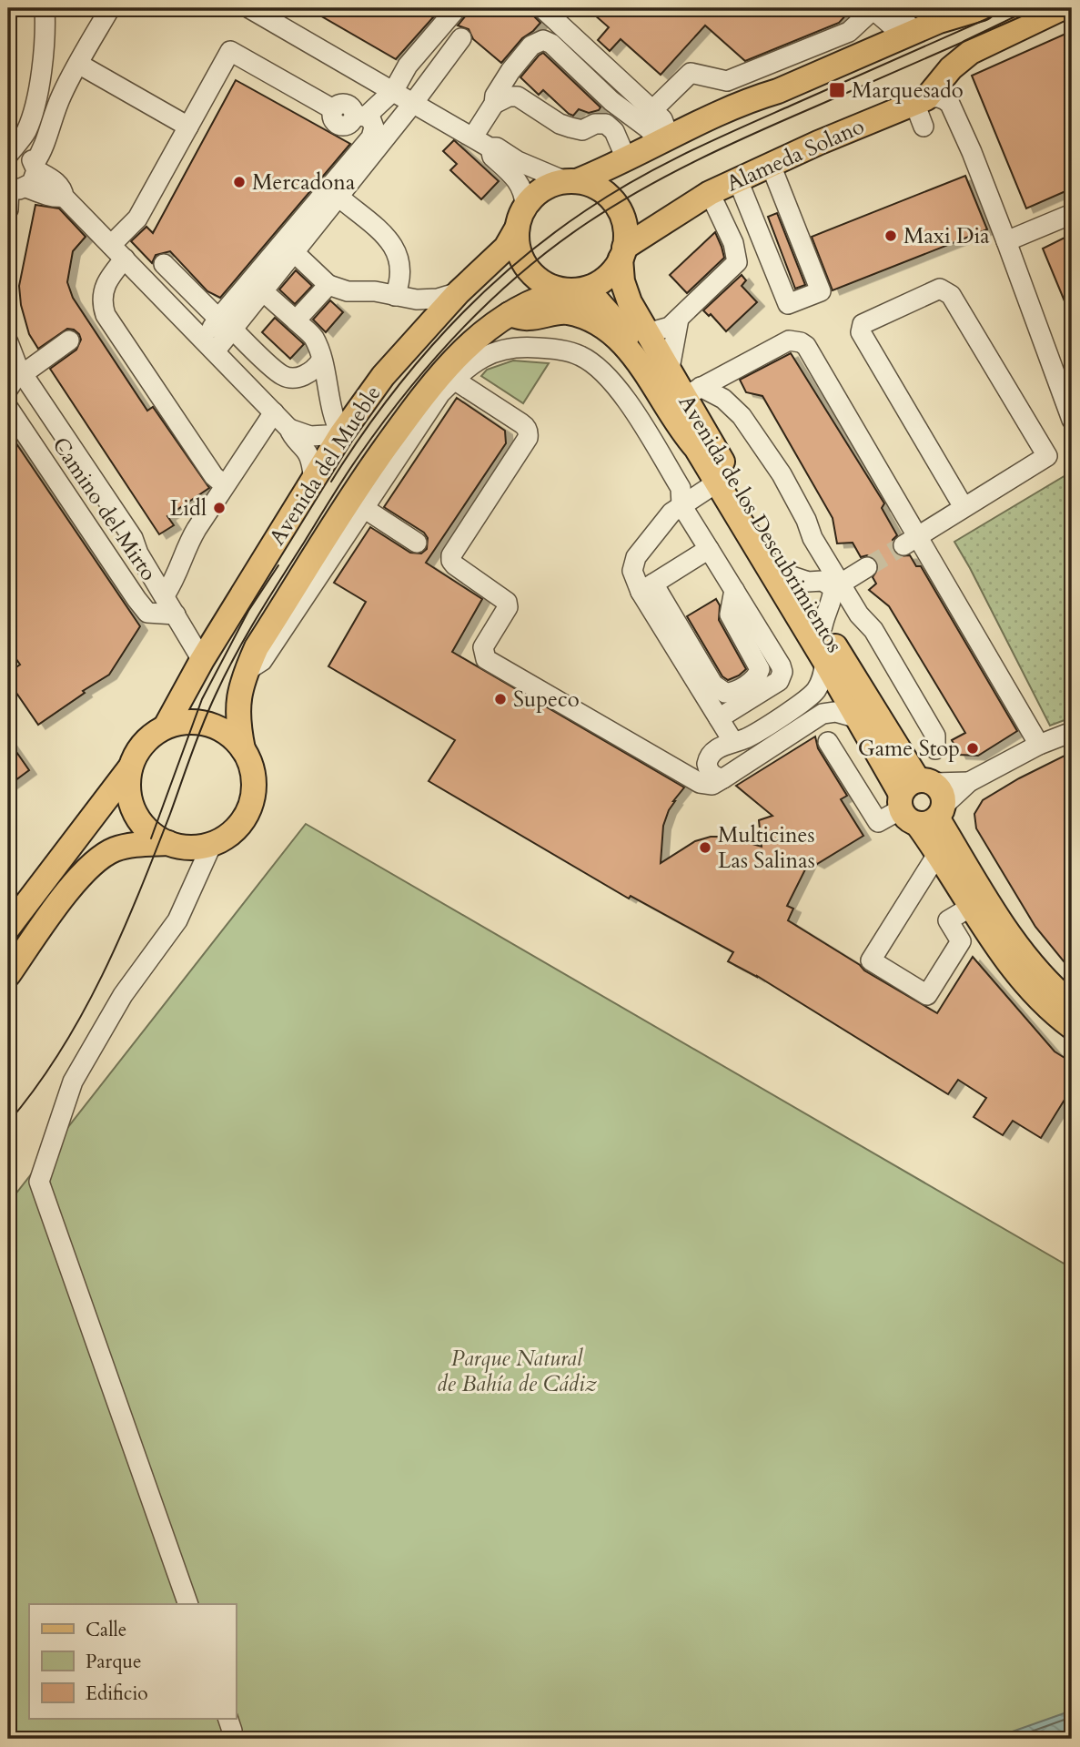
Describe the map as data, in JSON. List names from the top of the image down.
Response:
{
  "streets": {
    "main road": ["Alameda Solano", "Avenida del Mueble", "Avenida de los Descubrimientos"],
    "street": ["Camino del Mirto"]
  },
  "crossings": [
    ["Alameda Solano", "Avenida del Mueble"],
    ["Alameda Solano", "Avenida de los Descubrimientos"],
    ["Avenida del Mueble", "Avenida de los Descubrimientos"]
  ],
  "parks": ["Parque Natural de Bahía de Cádiz"],
  "places": {
    "transit": ["Marquesado"],
    "other": [
      "Mercadona",
      "Maxi Dia",
      "Lidl",
      "Supeco",
      "Game Stop",
      "Multicines Las Salinas"
    ]
  },
  "legend": ["Calle", "Parque", "Edificio"]
}
